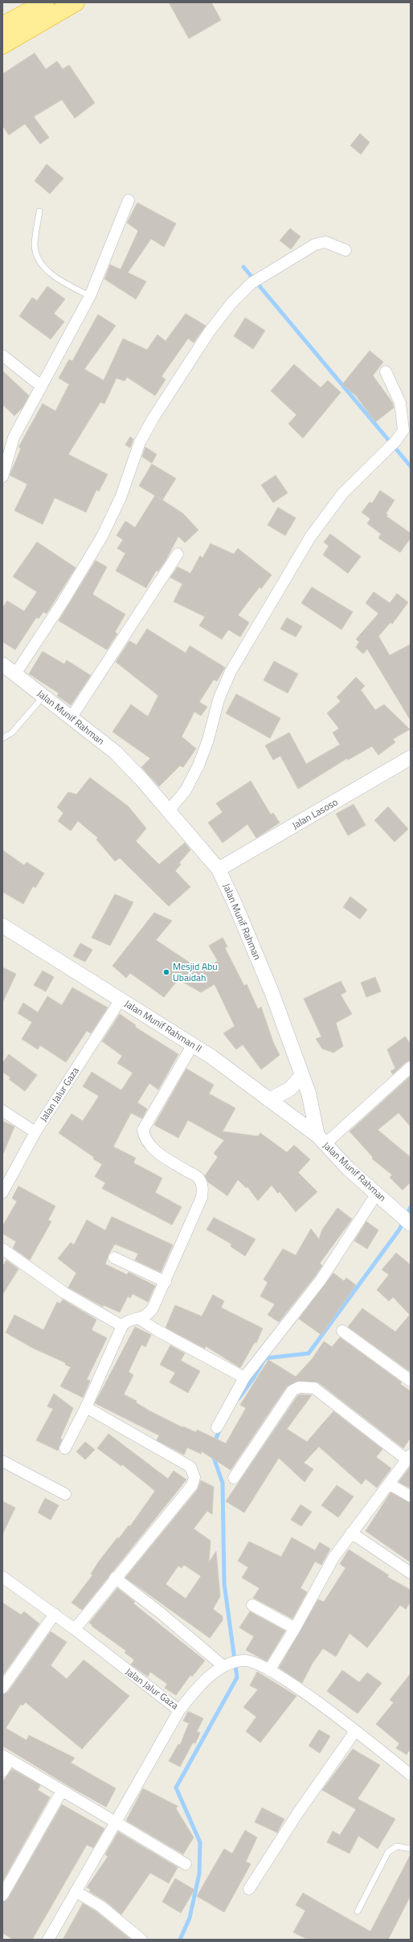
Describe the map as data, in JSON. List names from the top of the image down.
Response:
{
  "streets": {
    "street": [
      "Jalan Munif Rahman",
      "Jalan Lasoso",
      "Jalan Munif Rahman II",
      "Jalan Jalur Gaza"
    ]
  },
  "crossings": [
    ["Jalan Munif Rahman", "Jalan Lasoso"],
    ["Jalan Munif Rahman", "Jalan Munif Rahman II"],
    ["Jalan Munif Rahman II", "Jalan Jalur Gaza"]
  ],
  "places": ["Mesjid Abu Ubaidah"]
}
